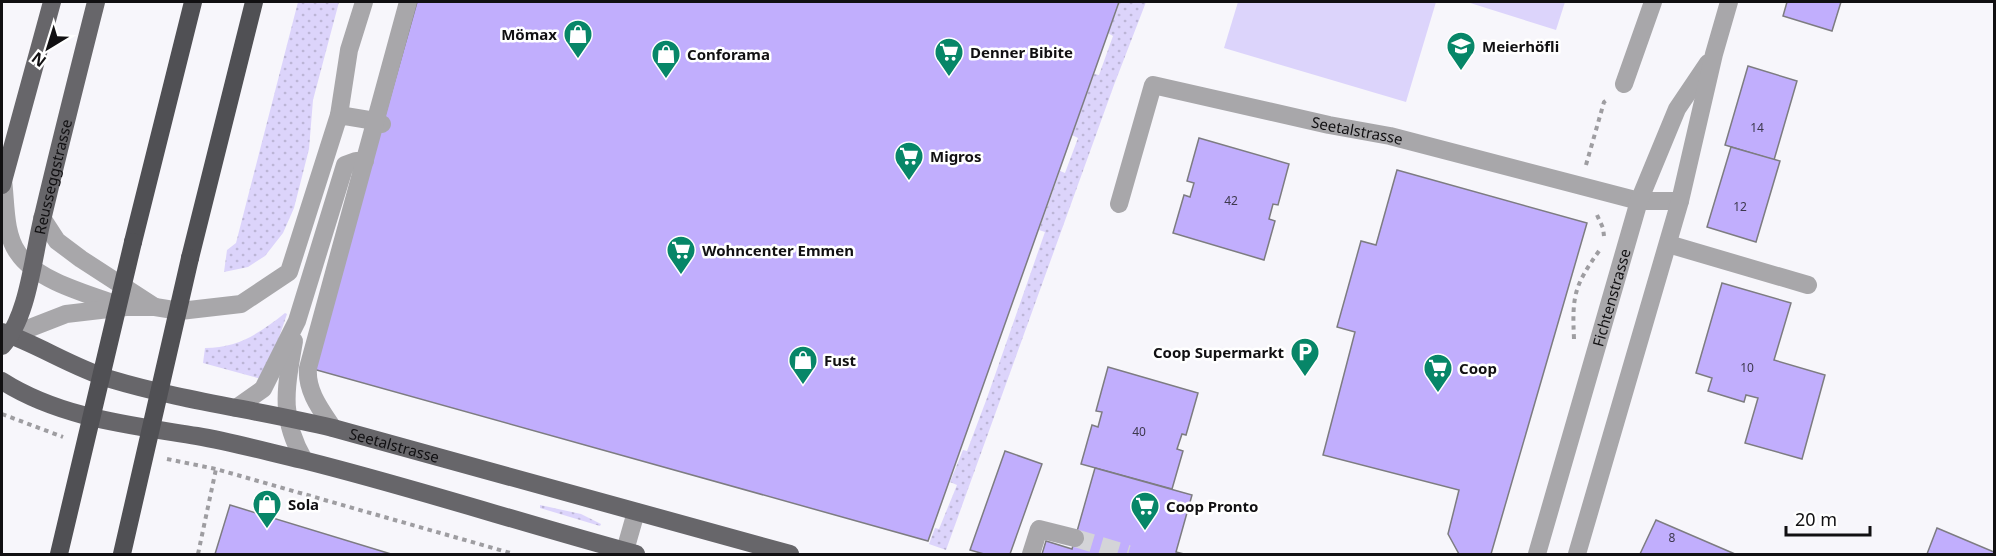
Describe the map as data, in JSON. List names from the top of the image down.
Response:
{
  "streets": {
    "main road": ["Seetalstrasse", "Reusseggstrasse"],
    "street": ["Fichtenstrasse"]
  },
  "crossings": [
    ["Seetalstrasse", "Reusseggstrasse"],
    ["Seetalstrasse", "Fichtenstrasse"]
  ],
  "places": {
    "shop": [
      "Mömax",
      "Conforama",
      "Fust",
      "Sola"
    ],
    "school or university": ["Meierhöfli"],
    "supermarket": [
      "Denner Bibite",
      "Migros",
      "Wohncenter Emmen",
      "Coop",
      "Coop Pronto"
    ],
    "parking": ["Coop Supermarkt"]
  },
  "house_numbers": [
    "14",
    "42",
    "12",
    "10",
    "40",
    "8"
  ],
  "scale_bar": "20 m",
  "north": "bottom left"
}
